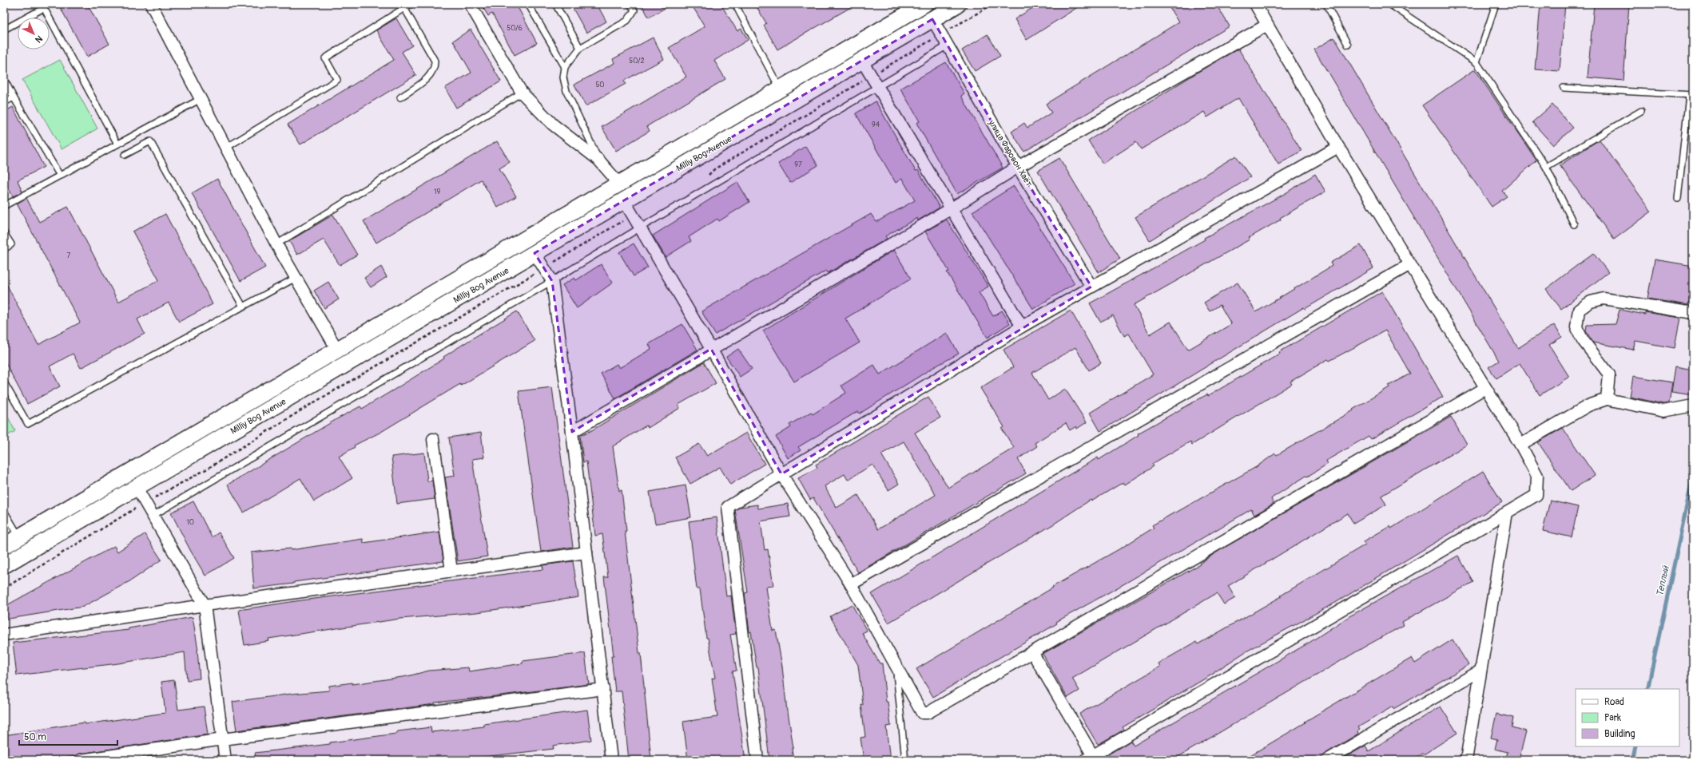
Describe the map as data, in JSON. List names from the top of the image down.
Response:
{
  "streets": {
    "main road": ["Milliy Bog Avenue"],
    "street": ["улица Фаровон Хаёт"]
  },
  "crossings": [
    ["Milliy Bog Avenue", "улица Фаровон Хаёт"]
  ],
  "water": ["Теплый"],
  "house_numbers": [
    "50/6",
    "50/2",
    "50",
    "94",
    "97",
    "19",
    "7",
    "10"
  ],
  "legend": ["Road", "Park", "Building"],
  "scale_bar": "50 m",
  "north": "bottom right"
}
